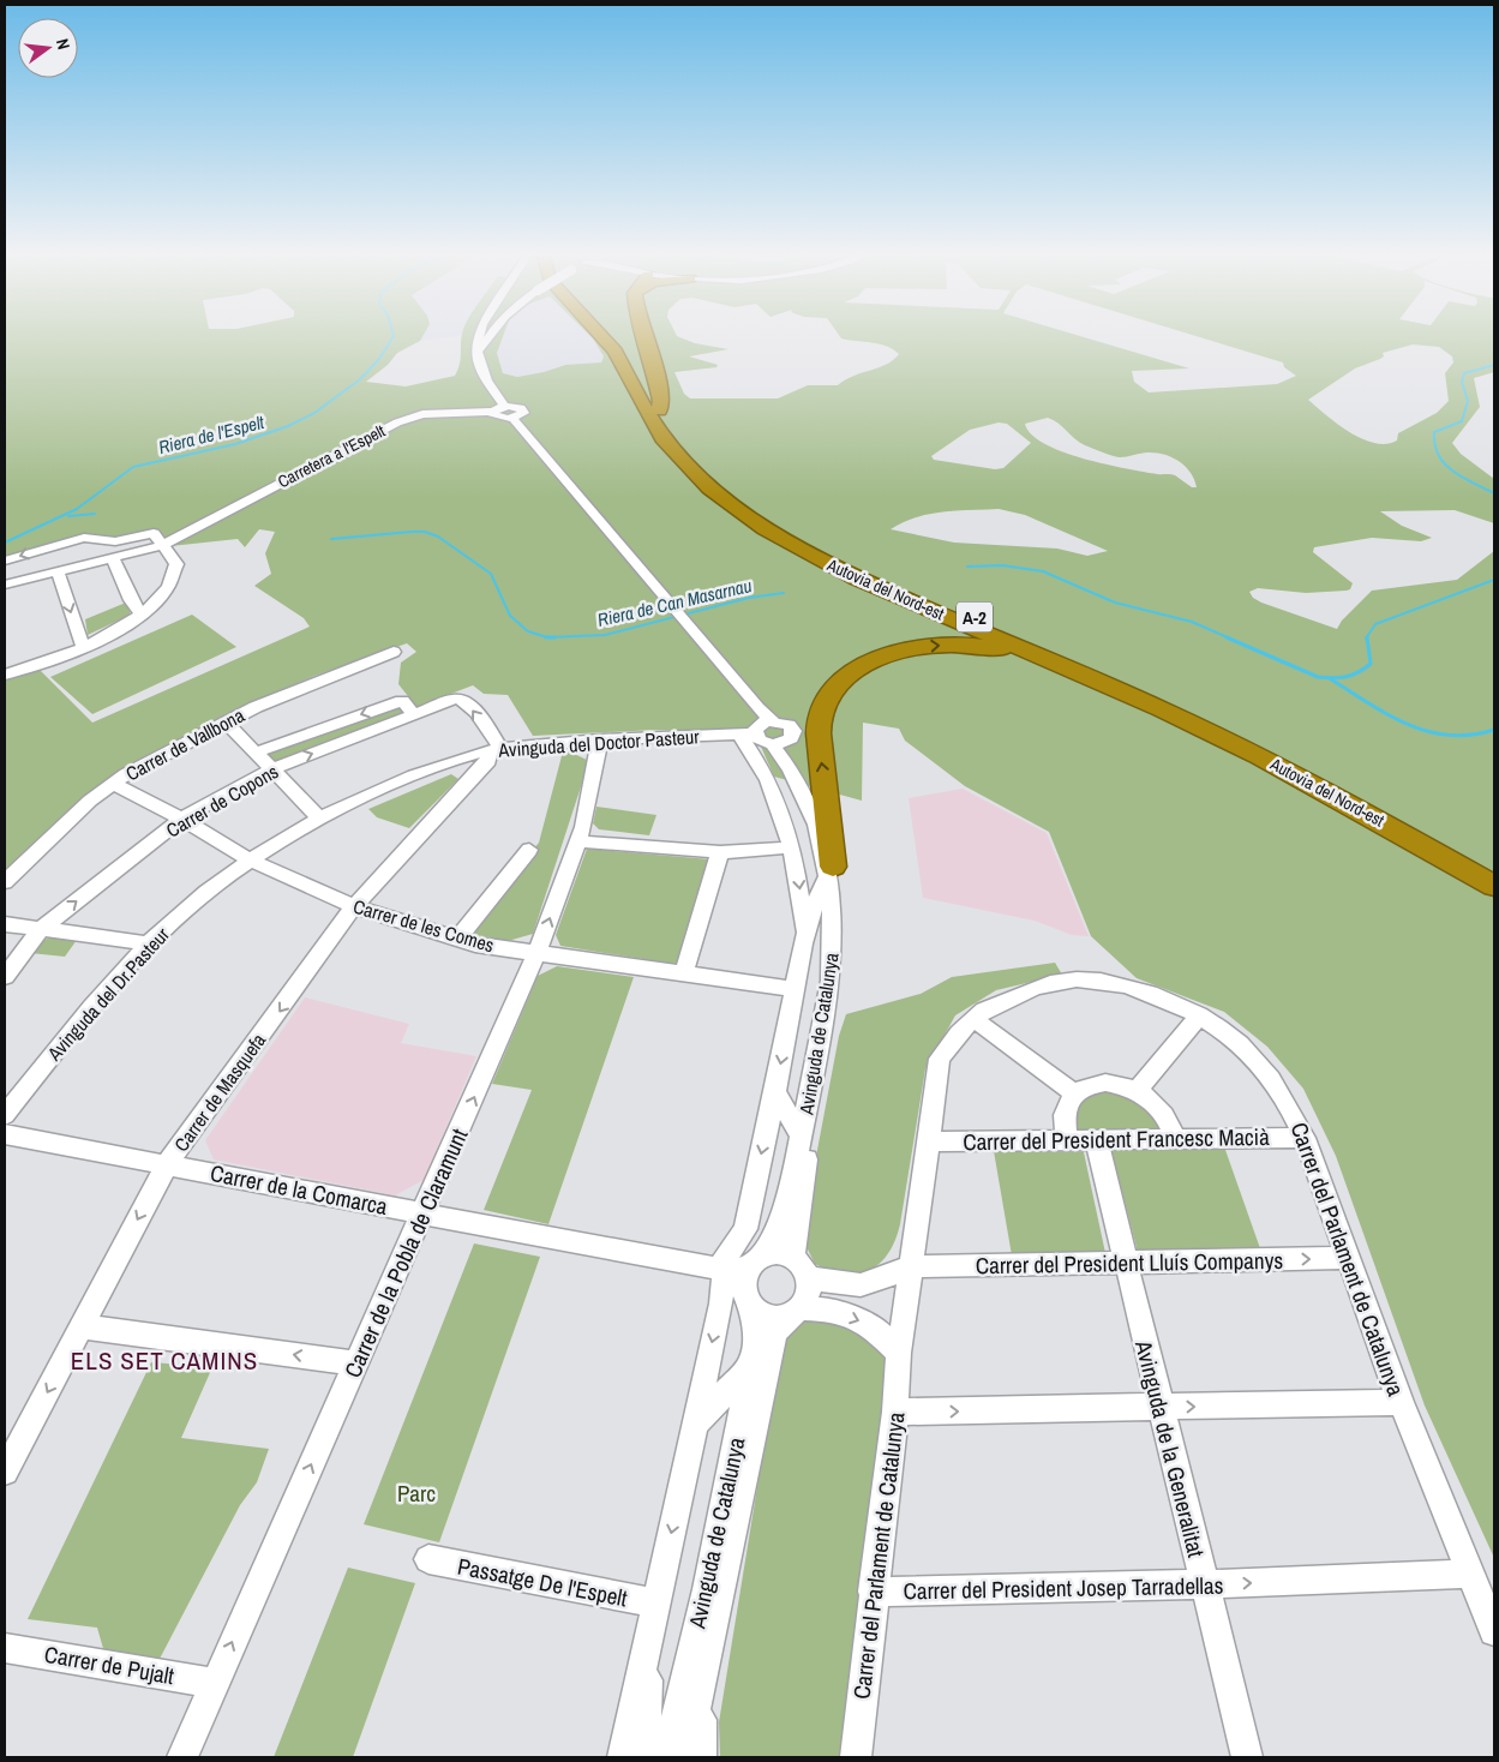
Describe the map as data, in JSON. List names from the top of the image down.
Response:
{
  "streets": {
    "highway": ["Autovia del Nord-est", "A-2"],
    "street": [
      "Carretera a l'Espelt",
      "Avinguda del Doctor Pasteur",
      "Carrer de Vallbona",
      "Carrer de Copons",
      "Carrer de les Comes",
      "Avinguda del Dr.Pasteur",
      "Avinguda de Catalunya",
      "Carrer de Masquefa",
      "Carrer del President Francesc Macià",
      "Carrer de la Comarca",
      "Carrer de la Pobla de Claramunt",
      "Carrer del Parlament de Catalunya",
      "Carrer del President Lluís Companys",
      "Avinguda de la Generalitat",
      "Passatge De l'Espelt",
      "Carrer del President Josep Tarradellas",
      "Carrer de Pujalt"
    ]
  },
  "crossings": [
    ["Avinguda del Doctor Pasteur", "Carrer de Copons"],
    ["Avinguda del Doctor Pasteur", "Carrer de les Comes"],
    ["Avinguda del Doctor Pasteur", "Avinguda del Dr.Pasteur"],
    ["Avinguda del Doctor Pasteur", "Carrer de Masquefa"],
    ["Avinguda del Doctor Pasteur", "Carrer de la Pobla de Claramunt"],
    ["Carrer de Vallbona", "Carrer de les Comes"],
    ["Carrer de Copons", "Carrer de les Comes"],
    ["Carrer de Copons", "Carrer de Masquefa"],
    ["Carrer de les Comes", "Avinguda del Dr.Pasteur"],
    ["Carrer de les Comes", "Carrer de Masquefa"],
    ["Carrer de les Comes", "Carrer de la Pobla de Claramunt"],
    ["Avinguda de Catalunya", "Carrer de la Comarca"],
    ["Carrer de Masquefa", "Carrer de la Comarca"],
    ["Carrer del President Francesc Macià", "Carrer del Parlament de Catalunya"],
    ["Carrer del President Francesc Macià", "Avinguda de la Generalitat"],
    ["Carrer de la Comarca", "Carrer de la Pobla de Claramunt"],
    ["Carrer de la Pobla de Claramunt", "Carrer de Pujalt"],
    ["Carrer del Parlament de Catalunya", "Carrer del President Lluís Companys"],
    ["Carrer del Parlament de Catalunya", "Carrer del President Josep Tarradellas"],
    ["Carrer del President Lluís Companys", "Avinguda de la Generalitat"],
    ["Avinguda de la Generalitat", "Carrer del President Josep Tarradellas"]
  ],
  "one_way": ["Carrer de Masquefa", "Carrer de la Pobla de Claramunt", "Carrer del President Josep Tarradellas"],
  "districts": ["ELS SET CAMINS"],
  "water": ["Riera de l'Espelt", "Riera de Can Masarnau"],
  "parks": ["Parc"],
  "north": "right"
}
